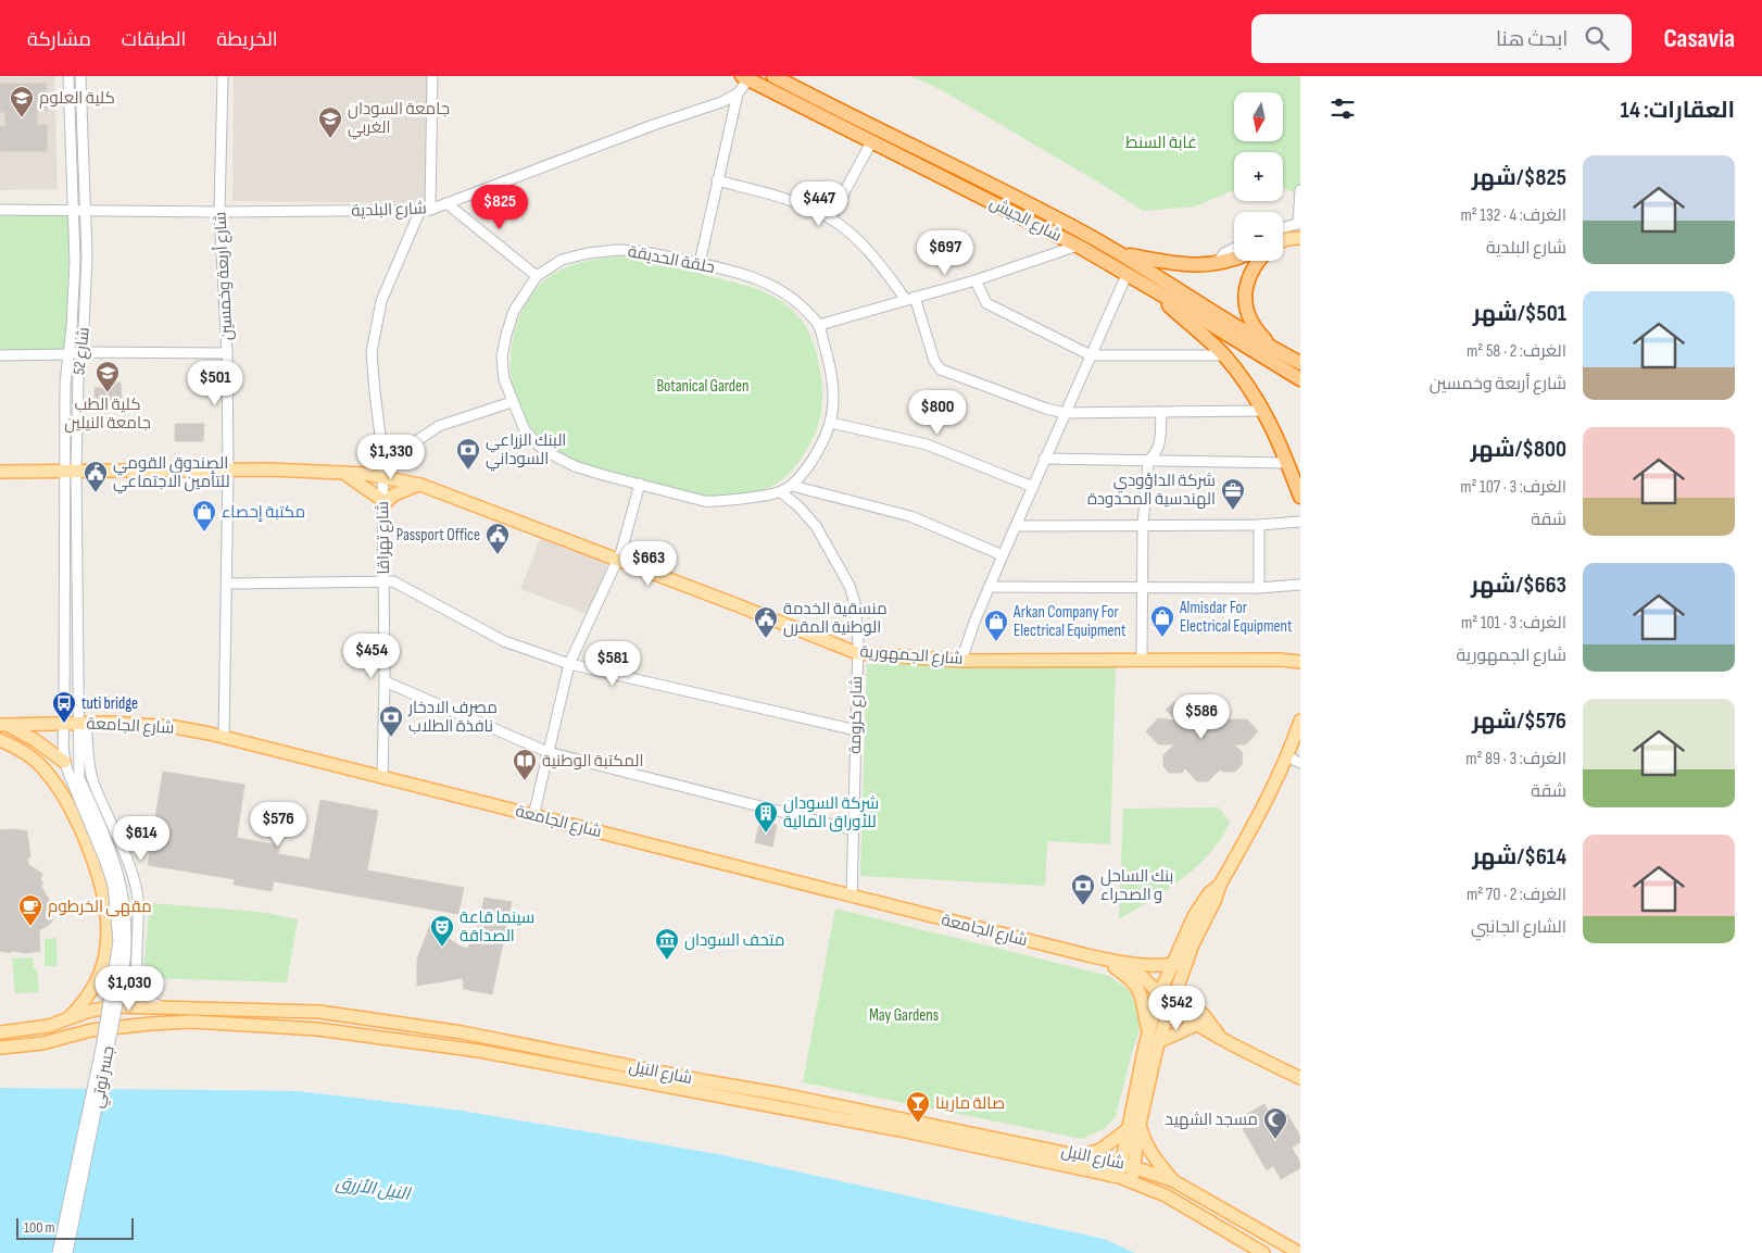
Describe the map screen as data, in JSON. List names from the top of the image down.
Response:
{
  "streets": {
    "highway": ["شارع الجيش"],
    "main road": ["شارع الجمهورية", "شارع الجامعة", "شارع النيل"],
    "street": [
      "شارع البلدية",
      "حلقة الحديقة",
      "شارع أربعة وخمسين",
      "شارع 52",
      "شارع تهراقا",
      "شارع كرومة",
      "جسر توتي"
    ]
  },
  "crossings": [
    ["شارع البلدية", "شارع أربعة وخمسين"],
    ["شارع البلدية", "شارع 52"],
    ["شارع البلدية", "شارع تهراقا"],
    ["حلقة الحديقة", "شارع كرومة"],
    ["شارع أربعة وخمسين", "شارع الجمهورية"],
    ["شارع أربعة وخمسين", "شارع الجامعة"],
    ["شارع 52", "شارع الجمهورية"],
    ["شارع 52", "شارع الجامعة"],
    ["شارع تهراقا", "شارع الجمهورية"],
    ["شارع تهراقا", "شارع الجامعة"],
    ["شارع الجمهورية", "شارع كرومة"],
    ["شارع كرومة", "شارع الجامعة"]
  ],
  "water": ["النيل الأزرق"],
  "parks": ["غابة السنط", "Botanical Garden", "May Gardens"],
  "places": {
    "school or university": ["كلية العلوم", "جامعة السودان الغربي", "كلية الطب جامعة النيلين"],
    "bank": ["البنك الزراعي السوداني", "مصرف الادخار نافذة الطلاب", "بنك الساحل و الصحراء"],
    "public building": ["الصندوق القومي للتأمين الاجتماعي", "Passport Office", "منسقية الخدمة الوطنية المقرن"],
    "office": ["شركة الداؤودي الهندسية المحدودة"],
    "shop": ["مكتبة إحصاء", "Almisdar For Electrical Equipment", "Arkan Company For Electrical Equipment"],
    "bus stop": ["tuti bridge"],
    "library": ["المكتبة الوطنية"],
    "building": ["شركة السودان للأوراق المالية"],
    "cafe": ["مقهى الخرطوم"],
    "theatre": ["سينما قاعة الصداقة"],
    "museum": ["متحف السودان"],
    "bar": ["صالة مارينا"],
    "mosque": ["مسجد الشهيد"]
  },
  "scale_bar": "100 m",
  "north": "bottom",
  "page": {
    "header": "Casavia",
    "search": "ابحث هنا",
    "nav": ["الخريطة", "الطبقات", "مشاركة"],
    "heading": "العقارات: 14",
    "map_buttons": ["+", "−"],
    "list": [
      {
        "name": "$825/شهر",
        "note": "الغرف: 4 · 132 m² · شارع البلدية"
      },
      {
        "name": "$501/شهر",
        "note": "الغرف: 2 · 58 m² · شارع أربعة وخمسين"
      },
      {
        "name": "$800/شهر",
        "note": "الغرف: 3 · 107 m² · شقة"
      },
      {
        "name": "$663/شهر",
        "note": "الغرف: 3 · 101 m² · شارع الجمهورية"
      },
      {
        "name": "$576/شهر",
        "note": "الغرف: 3 · 89 m² · شقة"
      },
      {
        "name": "$614/شهر",
        "note": "الغرف: 2 · 70 m² · الشارع الجانبي"
      }
    ],
    "price": [
      "$447",
      "$825",
      "$697",
      "$501",
      "$800",
      "$1,330",
      "$663",
      "$454",
      "$581",
      "$586",
      "$576",
      "$614",
      "$1,030",
      "$542"
    ],
    "scale": "100 m"
  }
}
